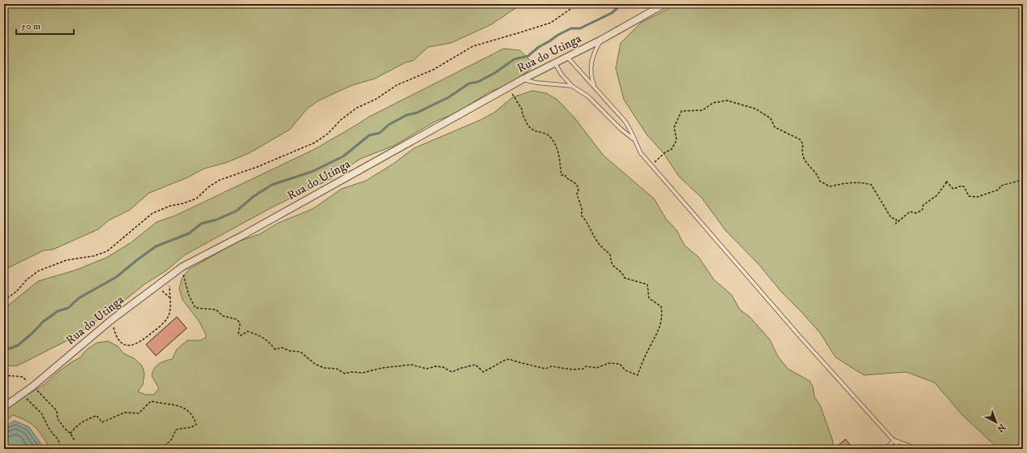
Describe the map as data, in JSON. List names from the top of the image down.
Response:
{
  "streets": {
    "street": ["Rua do Utinga"]
  },
  "scale_bar": "50 m",
  "north": "bottom right"
}
